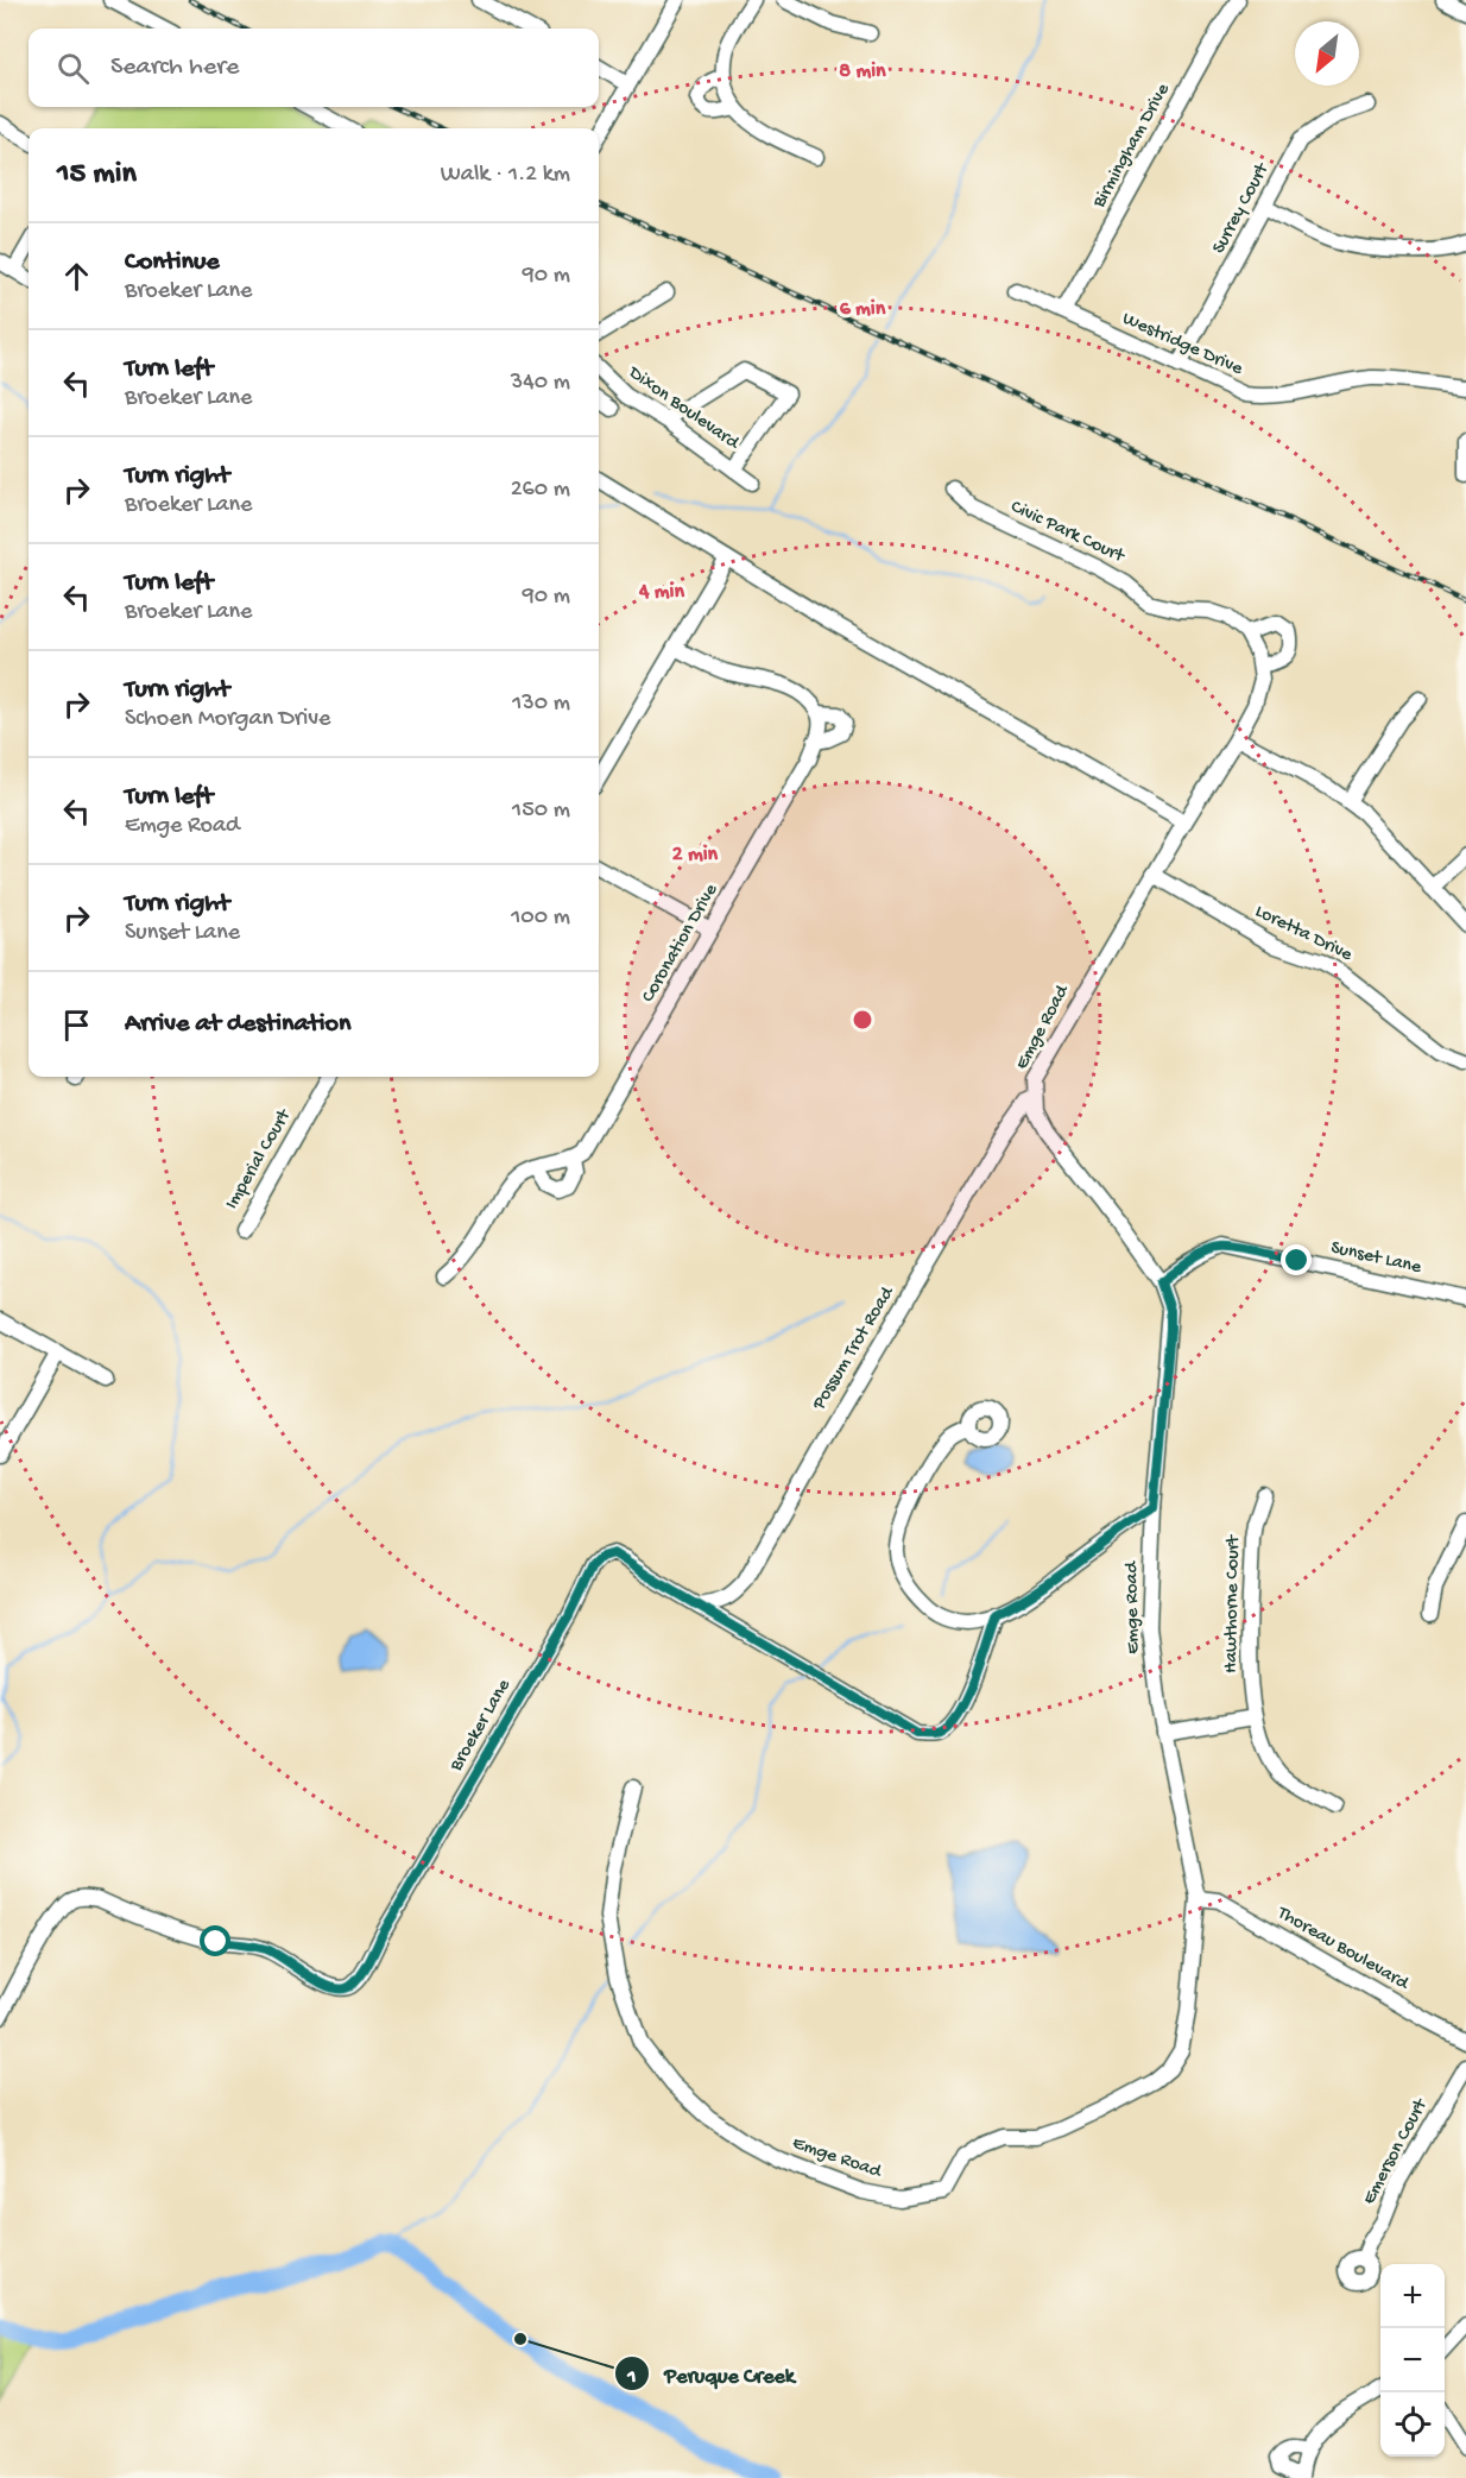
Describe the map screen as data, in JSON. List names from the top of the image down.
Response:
{
  "streets": {
    "street": [
      "Birmingham Drive",
      "Surrey Court",
      "Westridge Drive",
      "Dixon Boulevard",
      "Civic Park Court",
      "Loretta Drive",
      "Coronation Drive",
      "Emge Road",
      "Imperial Court",
      "Sunset Lane",
      "Possum Trot Road",
      "Hawthorne Court",
      "Broeker Lane",
      "Thoreau Boulevard",
      "Emerson Court"
    ]
  },
  "crossings": [
    ["Birmingham Drive", "Westridge Drive"],
    ["Surrey Court", "Westridge Drive"],
    ["Loretta Drive", "Emge Road"],
    ["Emge Road", "Sunset Lane"],
    ["Emge Road", "Possum Trot Road"],
    ["Emge Road", "Thoreau Boulevard"],
    ["Possum Trot Road", "Broeker Lane"]
  ],
  "places": ["Peruque Creek"],
  "north": "bottom left",
  "page": {
    "search": "Search here",
    "heading": ["15 min", "Walk · 1.2 km"],
    "list": [
      ["Continue", "Broeker Lane", "90 m"],
      ["Turn left", "Broeker Lane", "340 m"],
      ["Turn right", "Broeker Lane", "260 m"],
      ["Turn left", "Broeker Lane", "90 m"],
      ["Turn right", "Schoen Morgan Drive", "130 m"],
      ["Turn left", "Emge Road", "150 m"],
      ["Turn right", "Sunset Lane", "100 m"],
      "Arrive at destination"
    ],
    "map_buttons": ["+", "−"]
  },
  "rings": [
    "8 min",
    "6 min",
    "4 min",
    "2 min"
  ]
}
